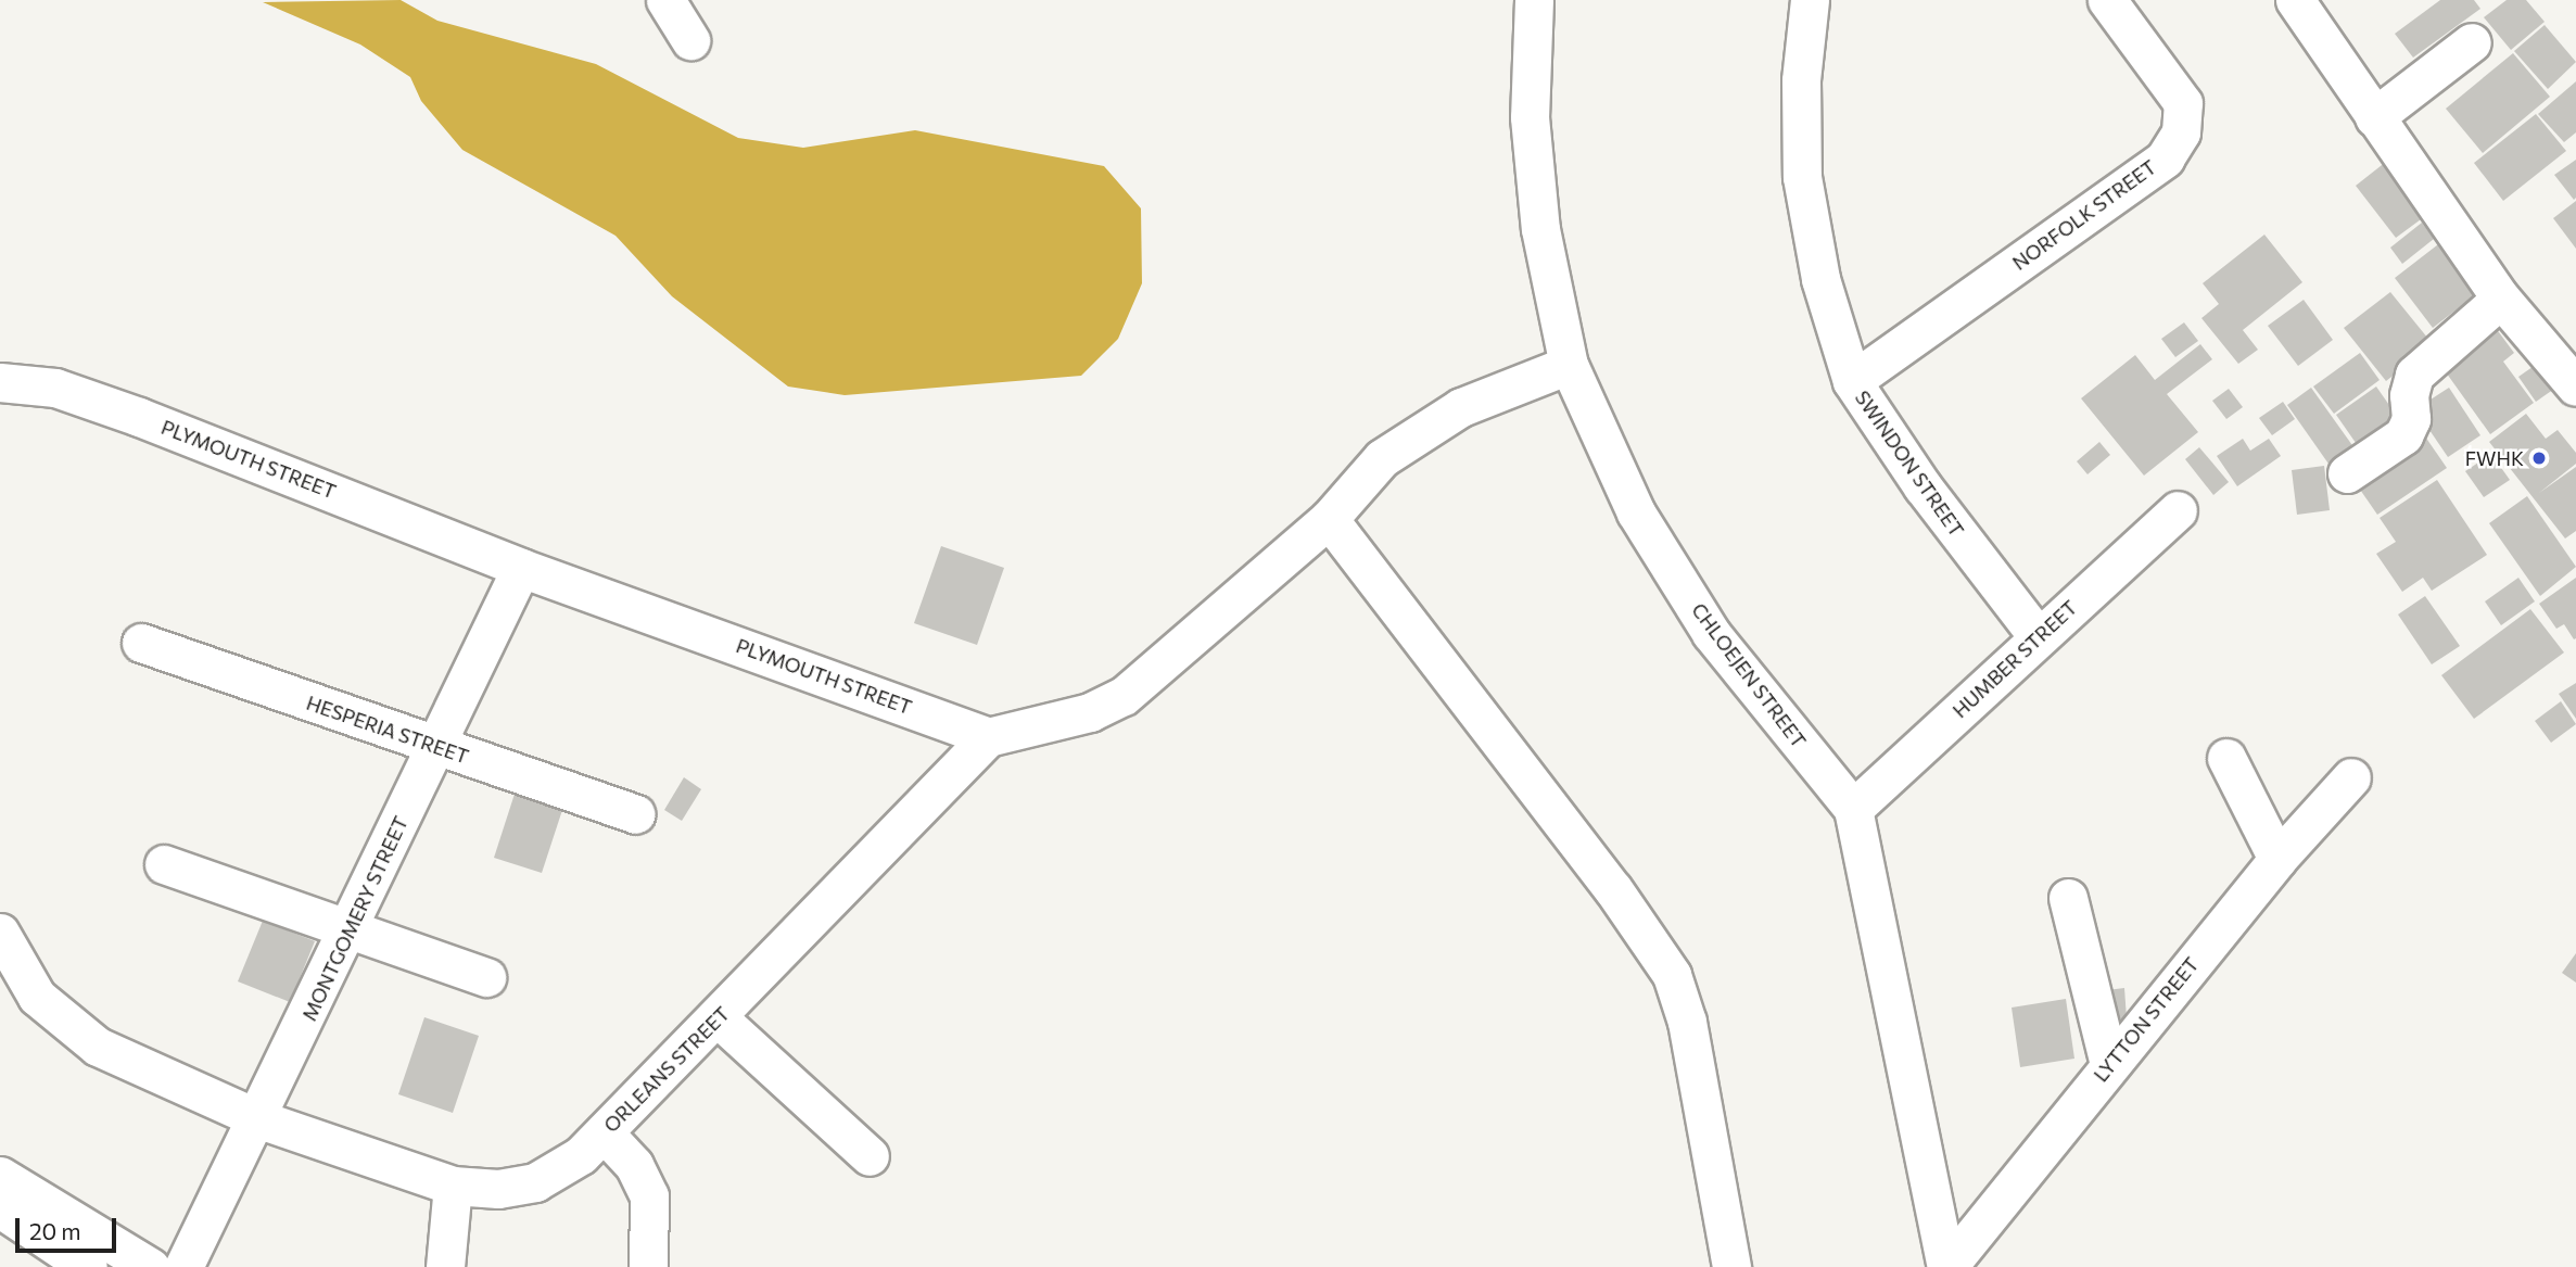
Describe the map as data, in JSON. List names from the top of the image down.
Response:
{
  "streets": {
    "street": [
      "NORFOLK STREET",
      "PLYMOUTH STREET",
      "SWINDON STREET",
      "HUMBER STREET",
      "CHLOEJEN STREET",
      "HESPERIA STREET",
      "MONTGOMERY STREET",
      "LYTTON STREET",
      "ORLEANS STREET"
    ]
  },
  "crossings": [
    ["NORFOLK STREET", "SWINDON STREET"],
    ["PLYMOUTH STREET", "MONTGOMERY STREET"],
    ["PLYMOUTH STREET", "ORLEANS STREET"],
    ["SWINDON STREET", "HUMBER STREET"],
    ["HUMBER STREET", "CHLOEJEN STREET"],
    ["CHLOEJEN STREET", "LYTTON STREET"],
    ["HESPERIA STREET", "MONTGOMERY STREET"],
    ["MONTGOMERY STREET", "ORLEANS STREET"]
  ],
  "places": ["FWHK"],
  "scale_bar": "20 m"
}
